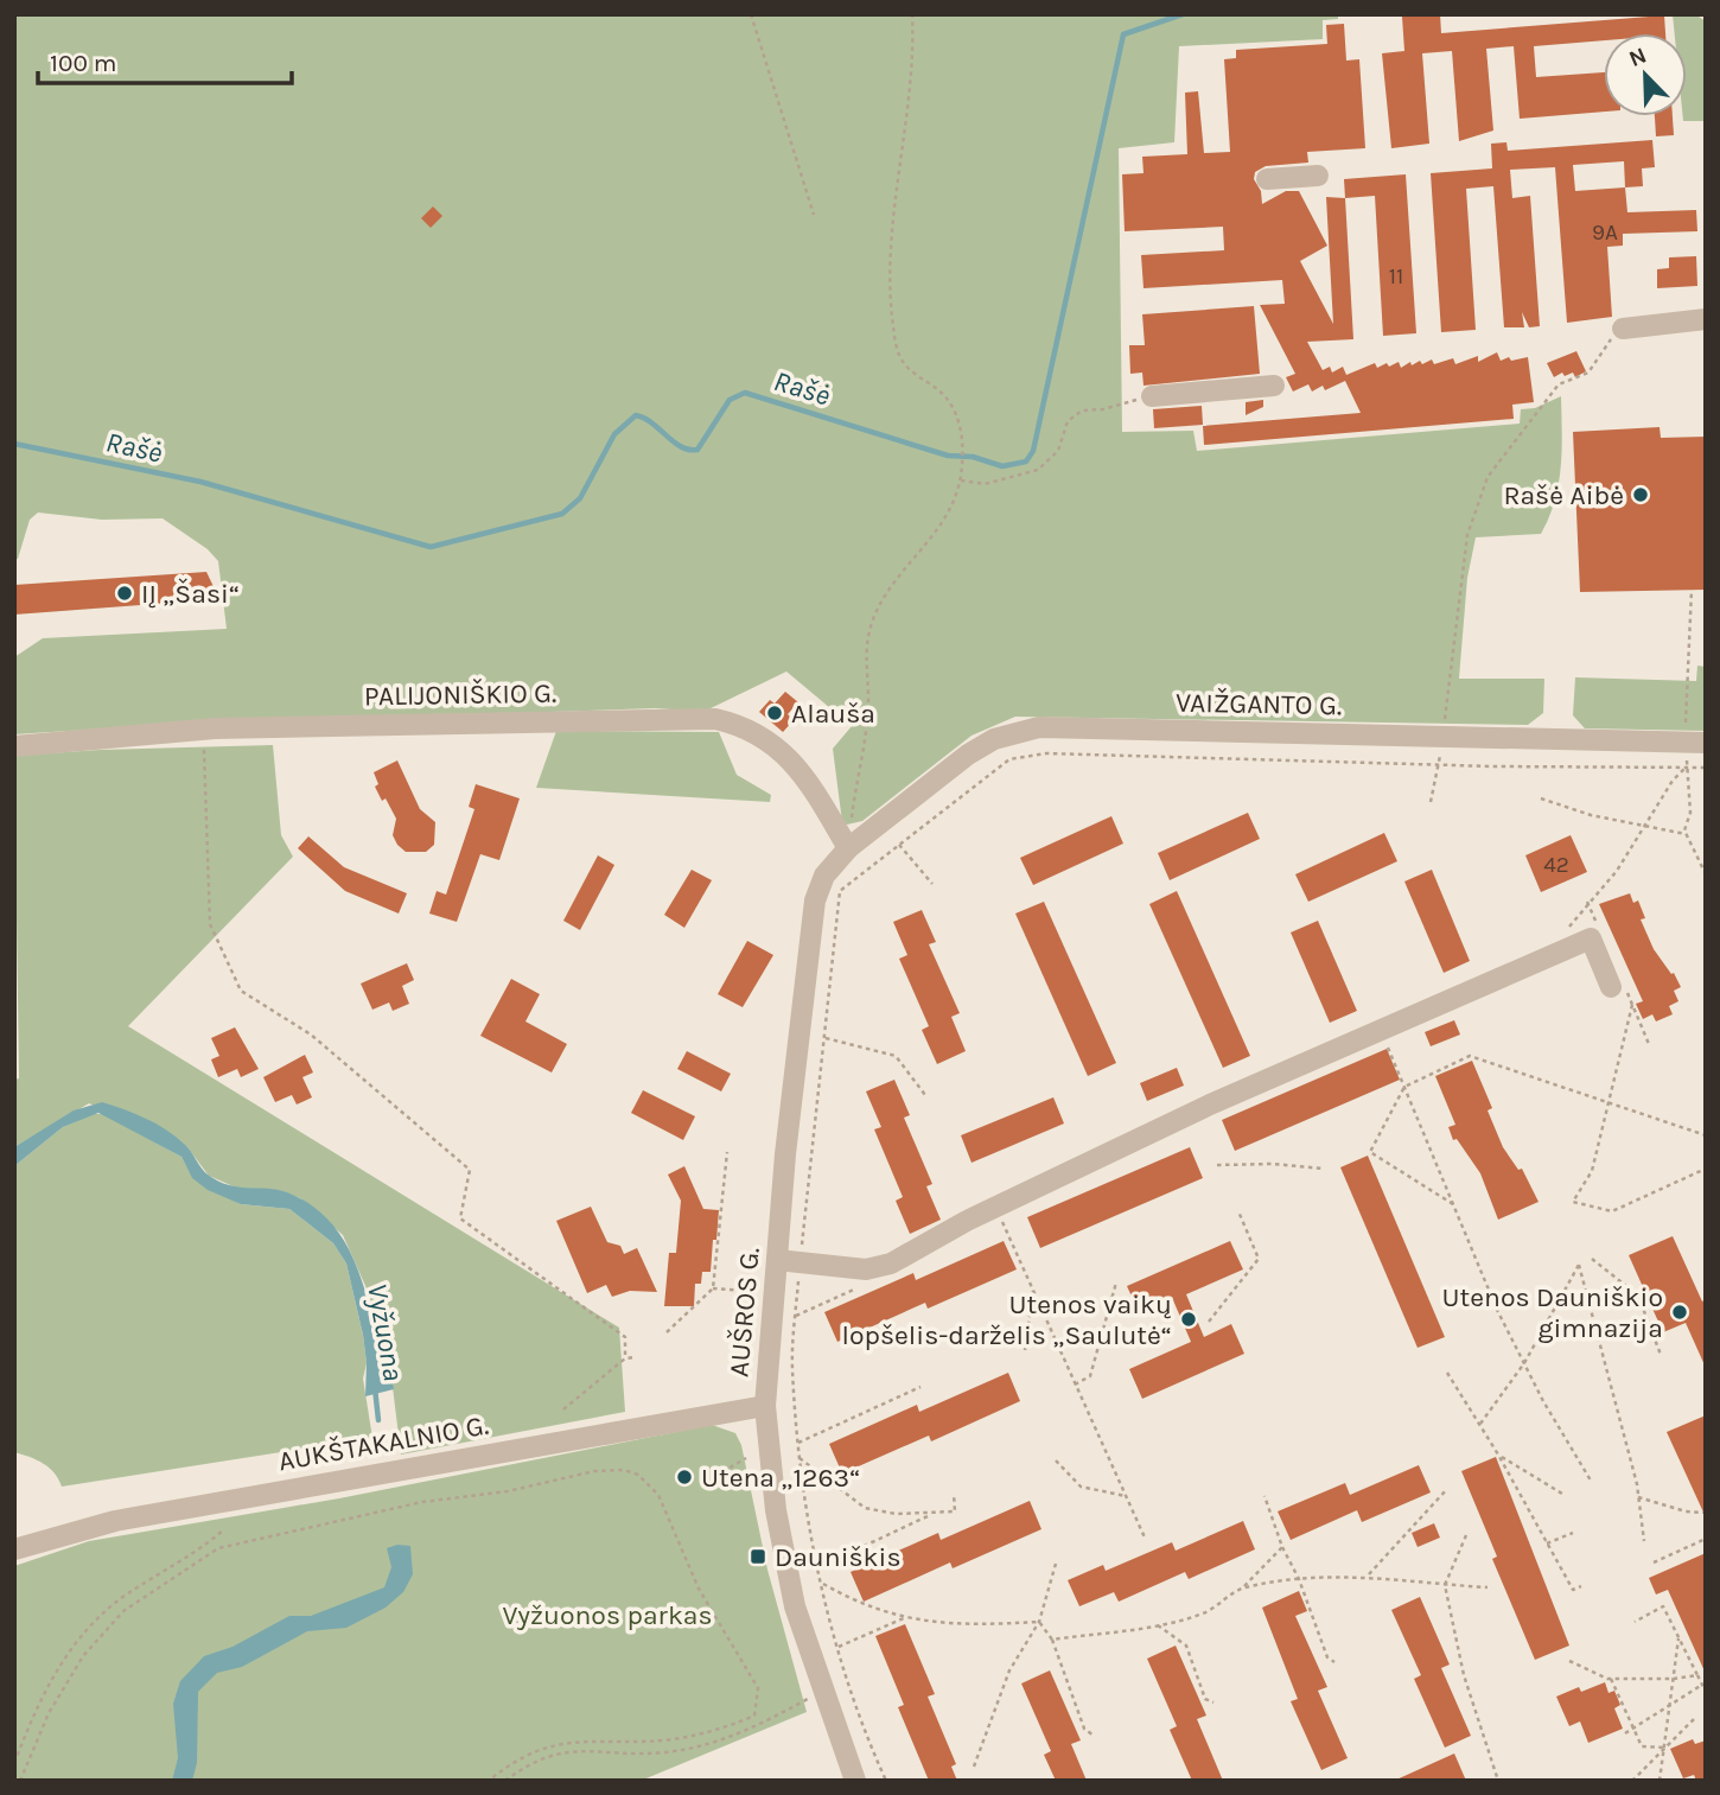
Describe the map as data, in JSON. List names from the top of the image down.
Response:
{
  "streets": {
    "street": [
      "PALIJONIŠKIO G.",
      "VAIŽGANTO G.",
      "AUŠROS G.",
      "AUKŠTAKALNIO G."
    ]
  },
  "crossings": [
    ["PALIJONIŠKIO G.", "VAIŽGANTO G."],
    ["PALIJONIŠKIO G.", "AUŠROS G."],
    ["VAIŽGANTO G.", "AUŠROS G."],
    ["AUŠROS G.", "AUKŠTAKALNIO G."]
  ],
  "water": ["Rašė", "Vyžuona"],
  "parks": ["Vyžuonos parkas"],
  "places": {
    "other": [
      "Rašė Aibė",
      "IĮ „Šasi“",
      "Alauša",
      "Utenos Dauniškio gimnazija",
      "Utenos vaikų lopšelis-darželis „Saulutė“",
      "Utena „1263“"
    ],
    "transit": ["Dauniškis"]
  },
  "house_numbers": ["9A", "11", "42"],
  "scale_bar": "100 m",
  "north": "top left"
}
